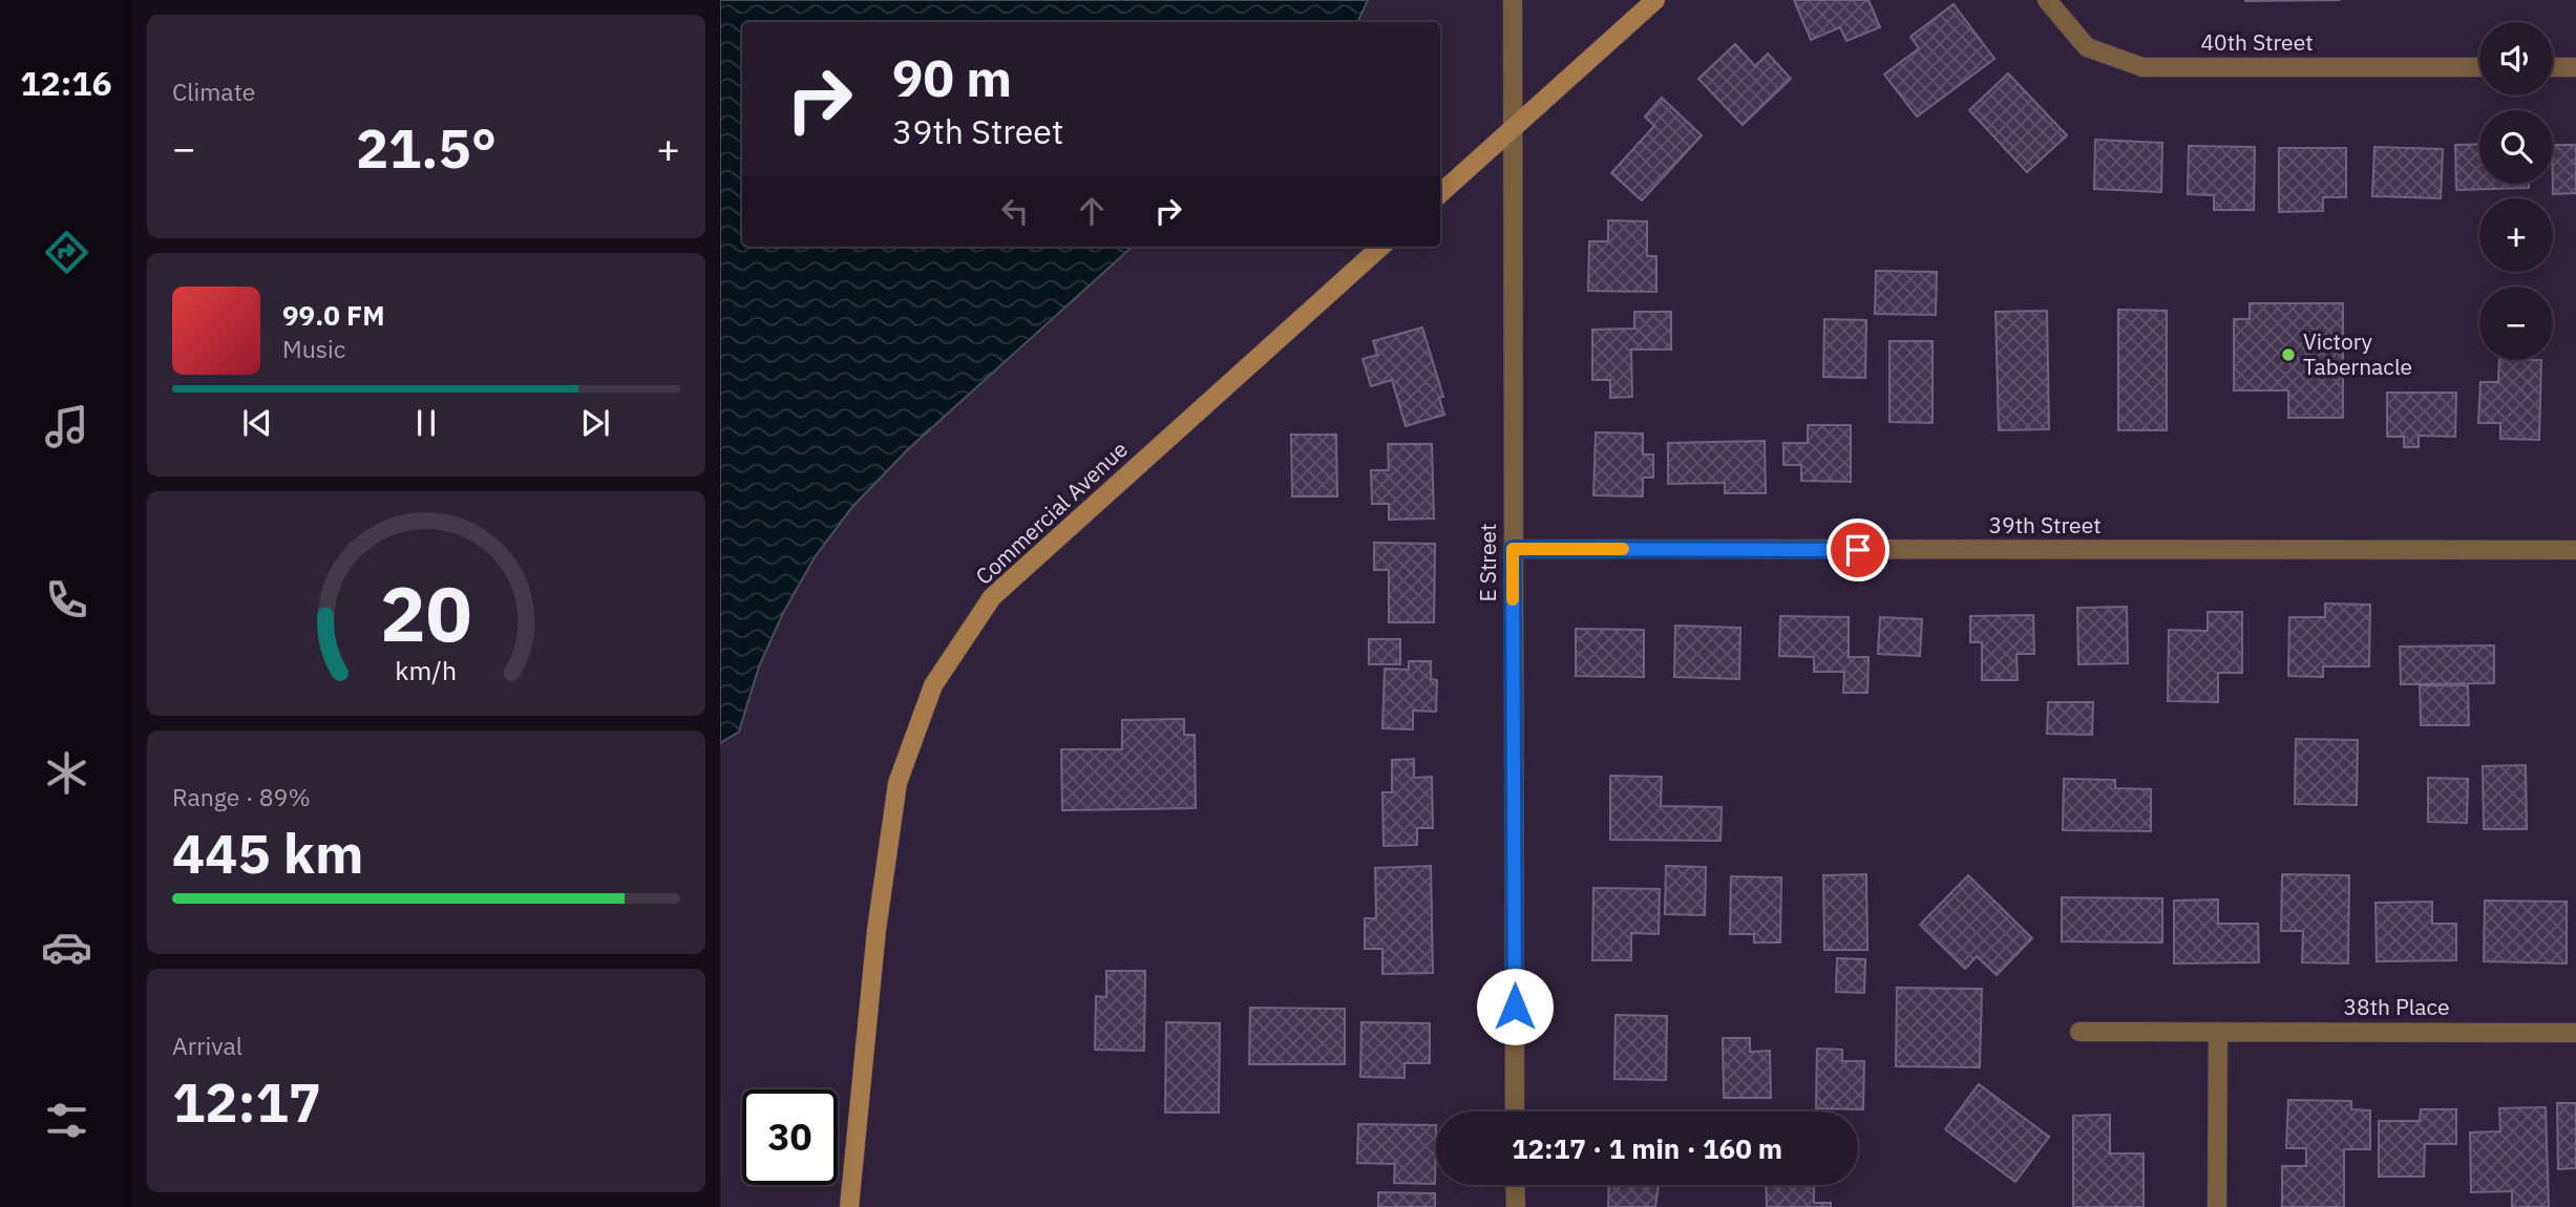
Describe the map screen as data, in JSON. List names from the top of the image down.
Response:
{
  "streets": {
    "street": [
      "40th Street",
      "Commercial Avenue",
      "39th Street",
      "E Street",
      "38th Place"
    ]
  },
  "crossings": [
    ["39th Street", "E Street"]
  ],
  "places": ["Victory Tabernacle"],
  "page": {
    "tabs": "12:16",
    "tile": [
      "Climate",
      ["Range · 89%", "445 km"],
      ["Arrival", "12:17"]
    ],
    "map_buttons": ["+", "−"],
    "turn": ["90 m", "39th Street"],
    "heat": ["−", "21.5°", "+"],
    "song": ["99.0 FM", "Music"],
    "limit": "30",
    "trip": "12:17 · 1 min · 160 m",
    "gauge": ["20", "km/h"]
  }
}
